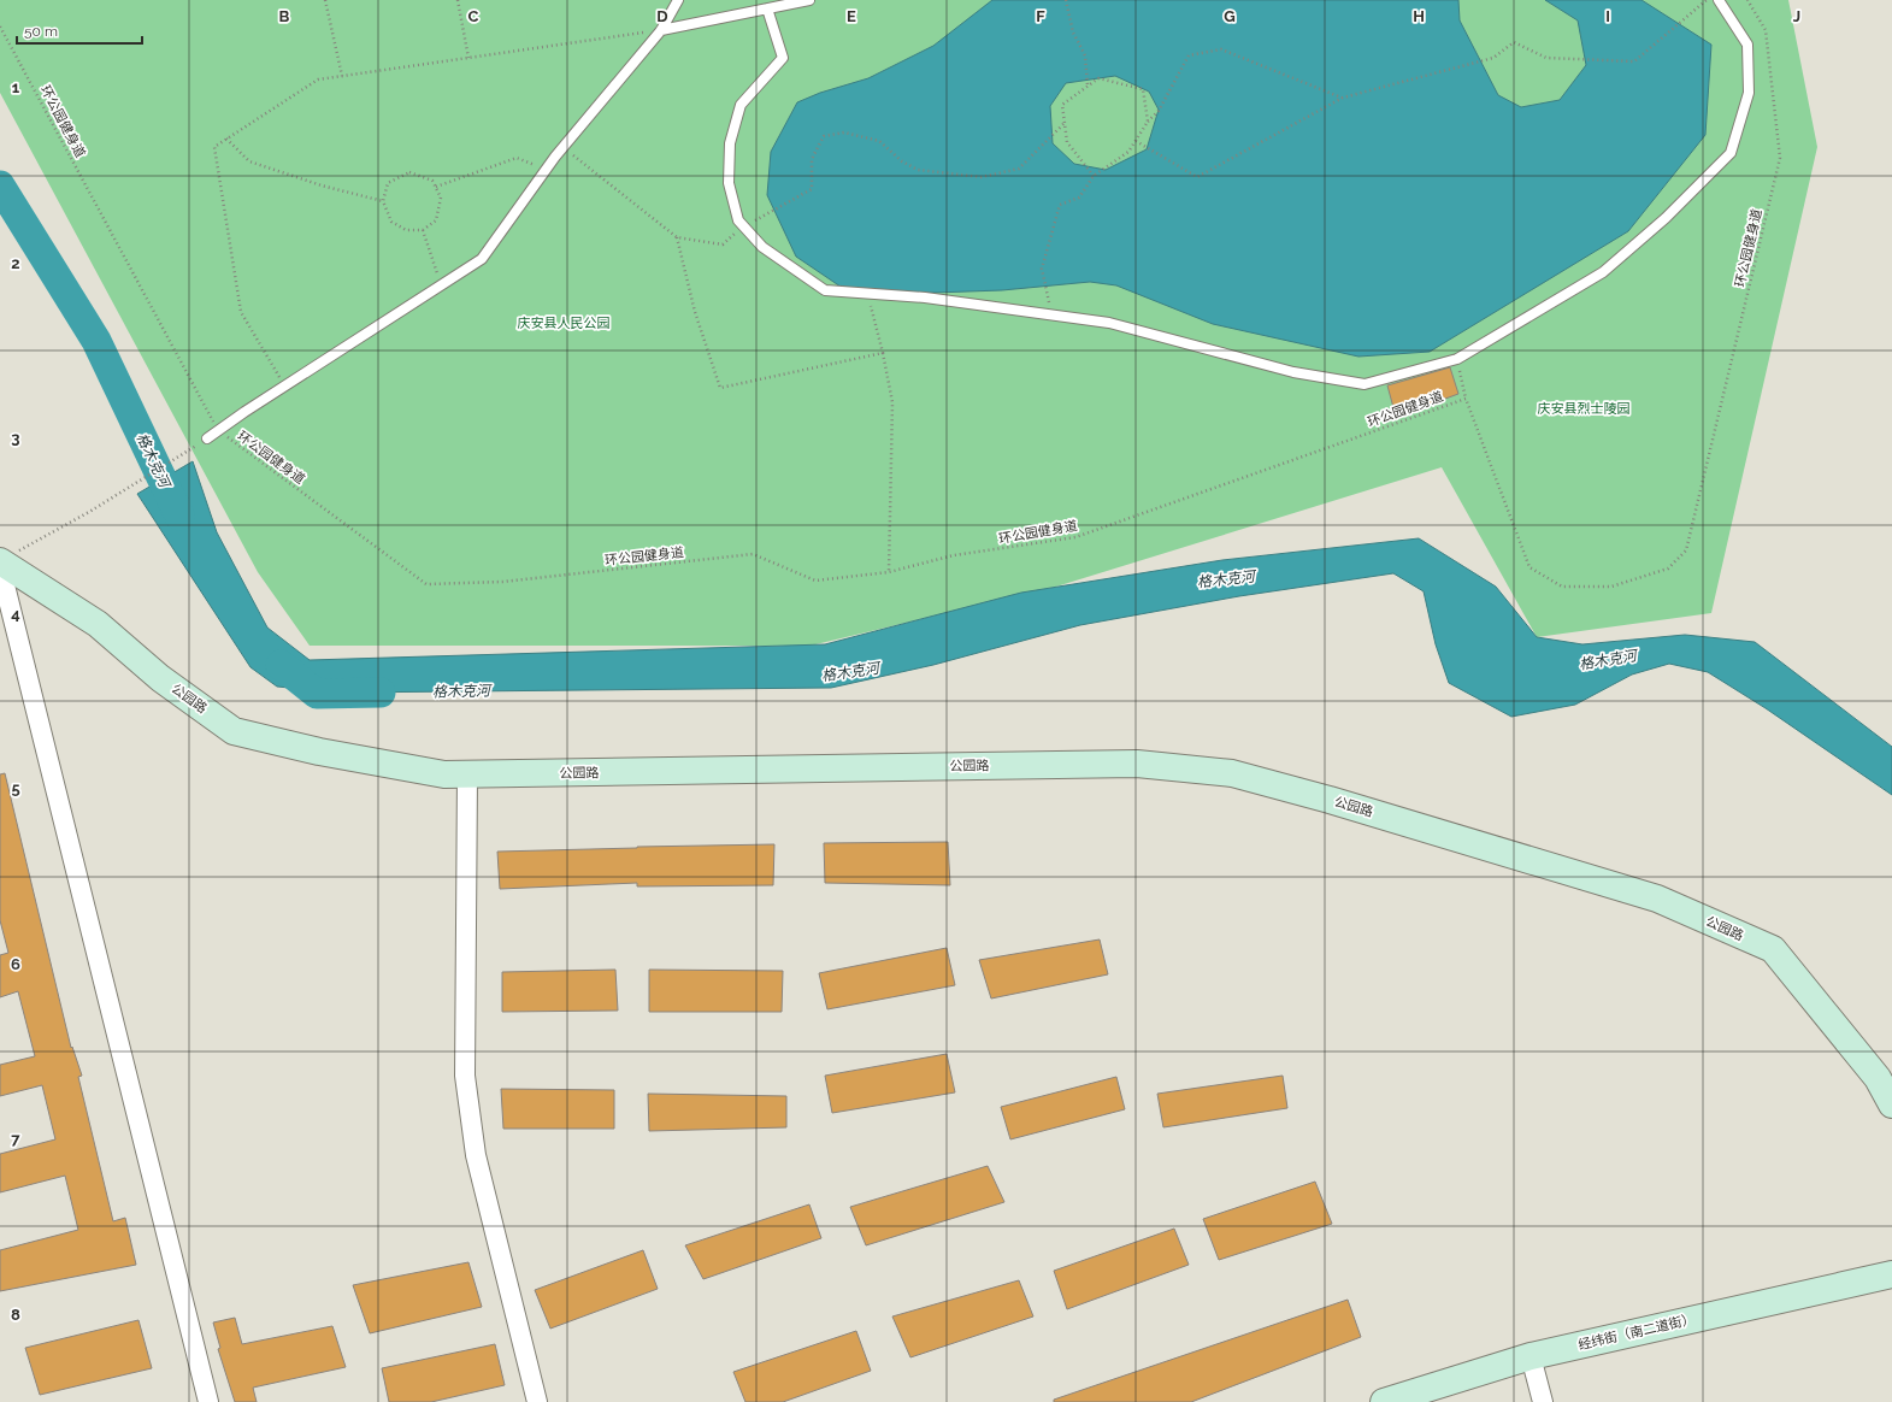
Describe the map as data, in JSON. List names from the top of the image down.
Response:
{
  "streets": {
    "street": ["公园路", "经纬街（南二道街）"],
    "path": ["环公园健身道"]
  },
  "water": ["格木克河"],
  "parks": ["庆安县人民公园", "庆安县烈士陵园"],
  "scale_bar": "50 m",
  "grid": {
    "columns": [
      "B",
      "C",
      "D",
      "E",
      "F",
      "G",
      "H",
      "I",
      "J"
    ],
    "rows": [
      "1",
      "2",
      "3",
      "4",
      "5",
      "6",
      "7",
      "8"
    ]
  }
}
